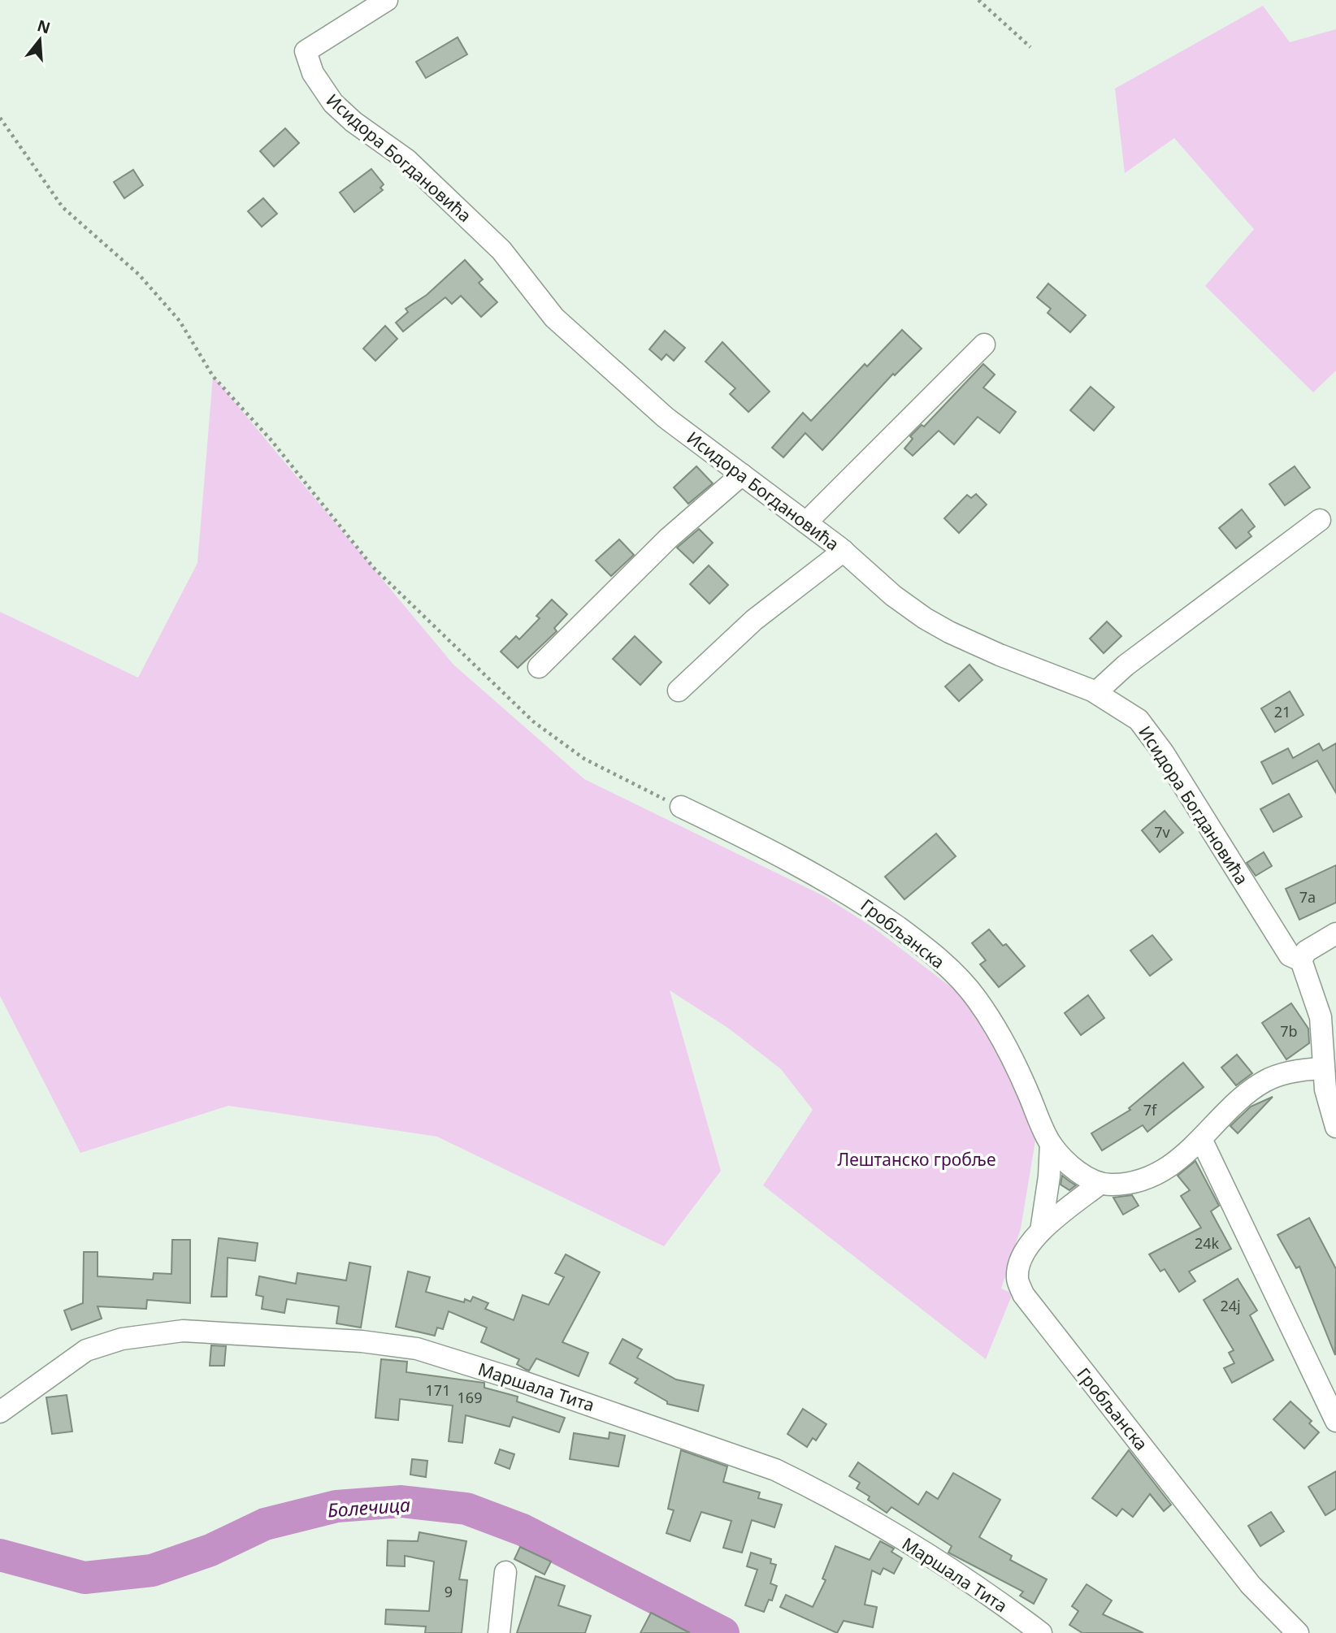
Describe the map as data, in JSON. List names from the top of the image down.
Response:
{
  "streets": {
    "street": ["Исидора Богдановића", "Гробљанска", "Маршала Тита"]
  },
  "water": ["Болечица"],
  "parks": ["Лештанско гробље"],
  "house_numbers": [
    "21",
    "7v",
    "7a",
    "7b",
    "7f",
    "24k",
    "24j",
    "171",
    "169",
    "9"
  ],
  "north": "top"
}
